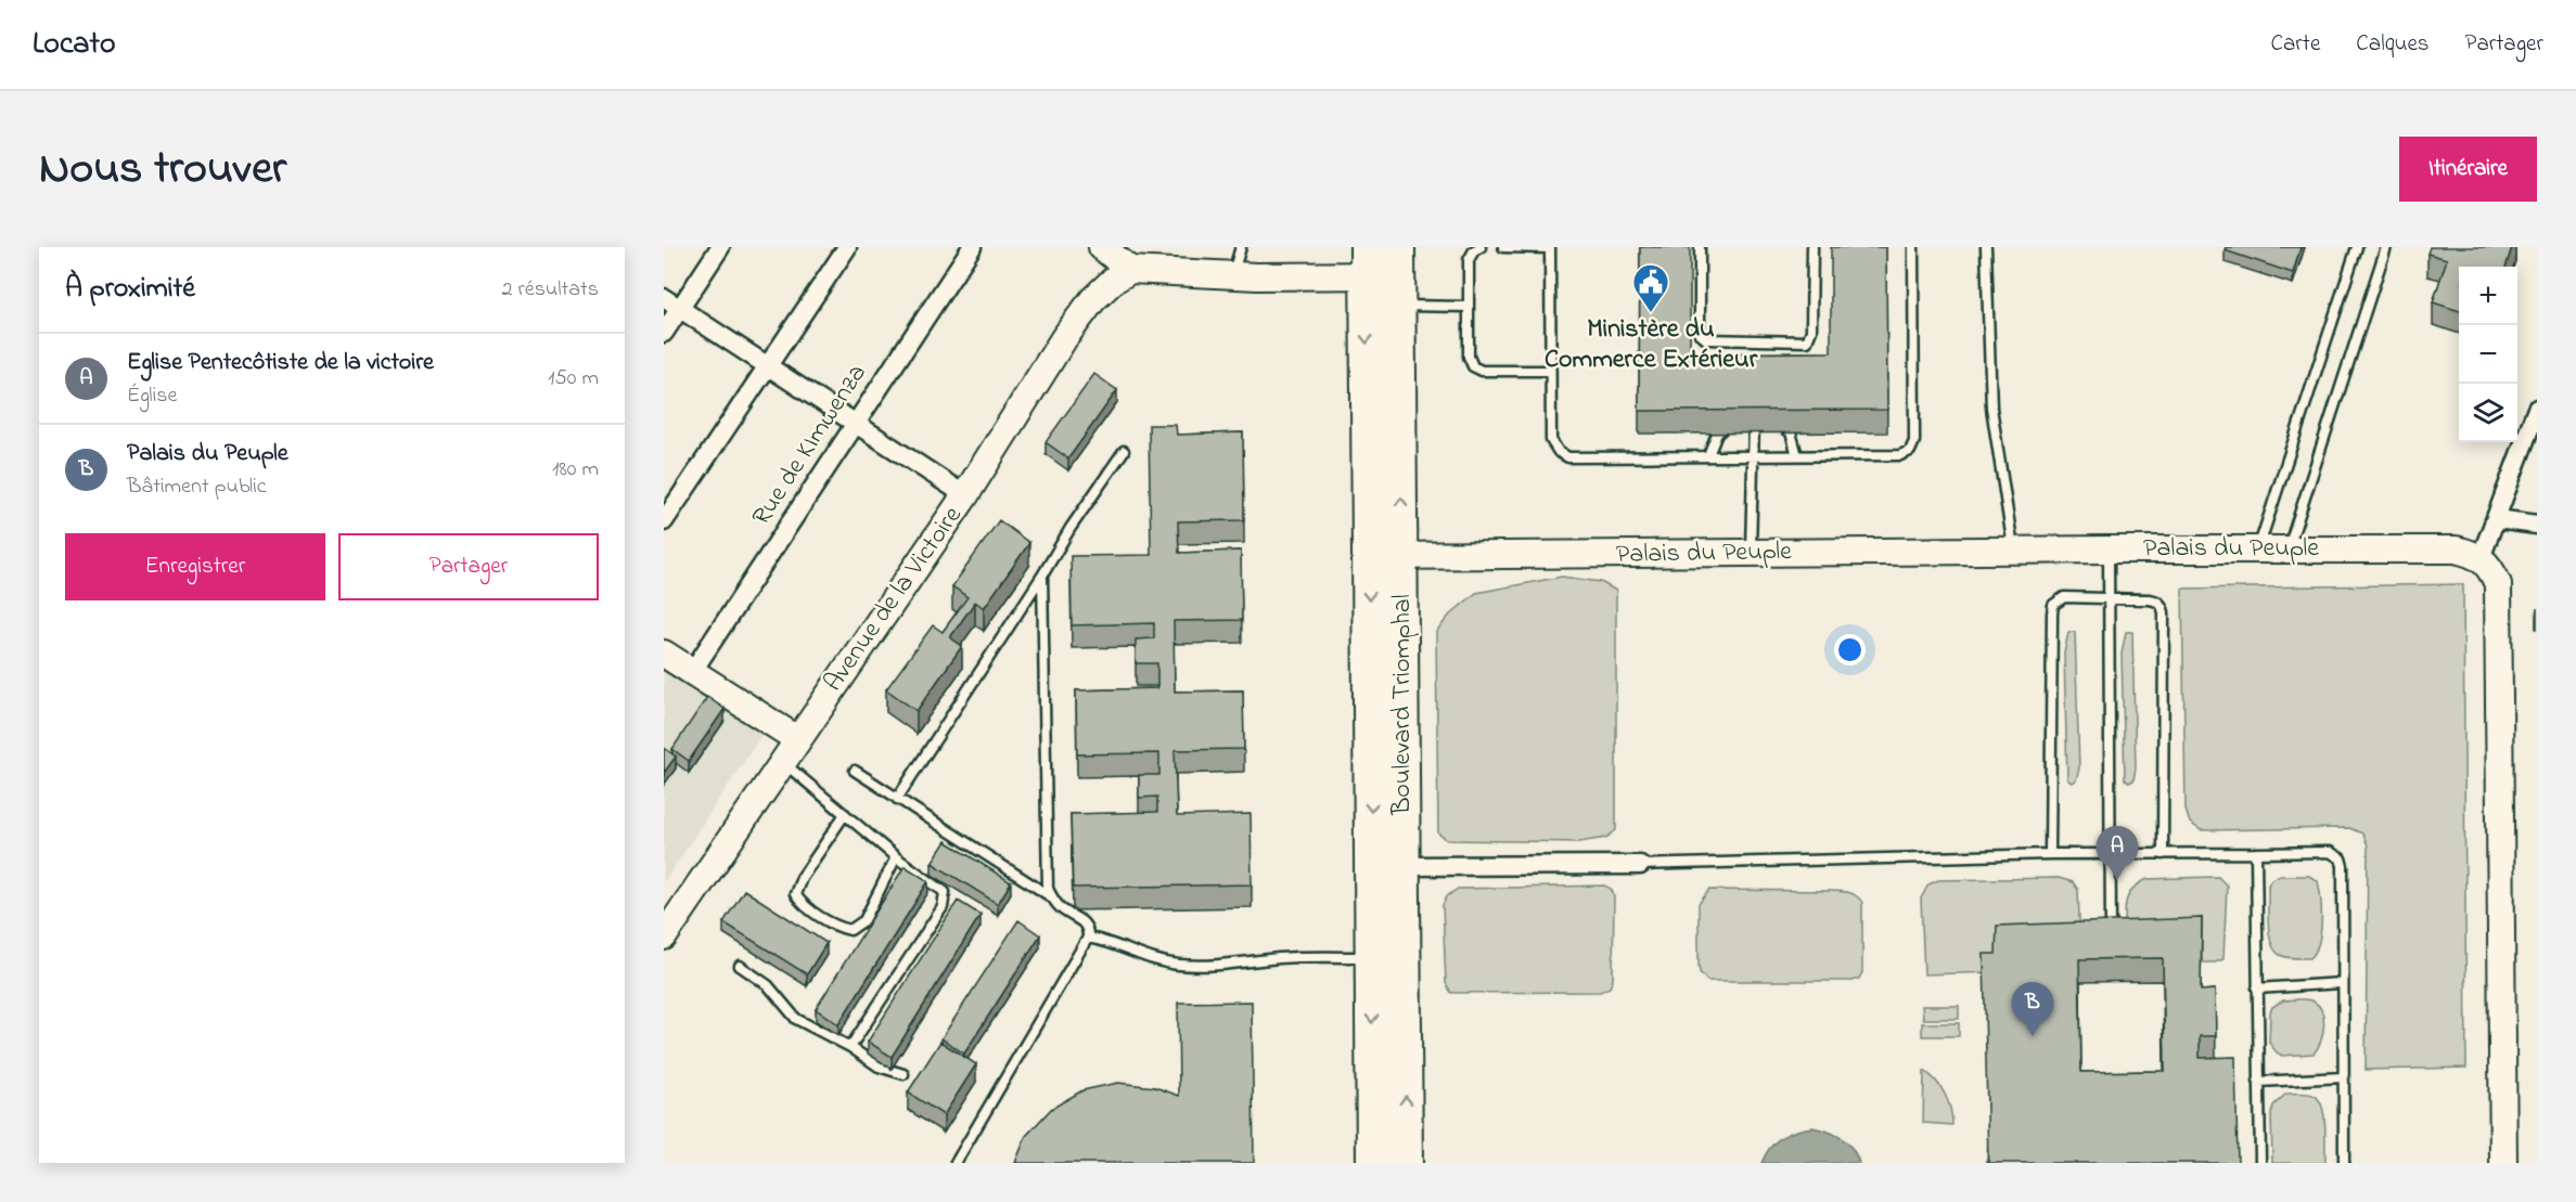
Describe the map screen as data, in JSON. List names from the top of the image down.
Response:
{
  "streets": {
    "highway": ["Boulevard Triomphal"],
    "street": ["Rue de KImwenza", "Palais du Peuple", "Avenue de la Victoire"]
  },
  "crossings": [
    ["Palais du Peuple", "Boulevard Triomphal"]
  ],
  "places": {
    "public building": ["Ministère du Commerce Extérieur"]
  },
  "page": {
    "header": "Locato",
    "nav": ["Carte", "Calques", "Partager"],
    "title": "Nous trouver",
    "buttons": [
      "Itinéraire",
      ["Enregistrer", "Partager"]
    ],
    "heading": ["À proximité", "2 résultats"],
    "map_buttons": ["+", "−"],
    "list": [
      {
        "mark": "A",
        "name": "Eglise Pentecôtiste de la victoire",
        "note": "Église",
        "value": "150 m"
      },
      {
        "mark": "B",
        "name": "Palais du Peuple",
        "note": "Bâtiment public",
        "value": "180 m"
      }
    ],
    "pins": ["A", "B"]
  }
}
